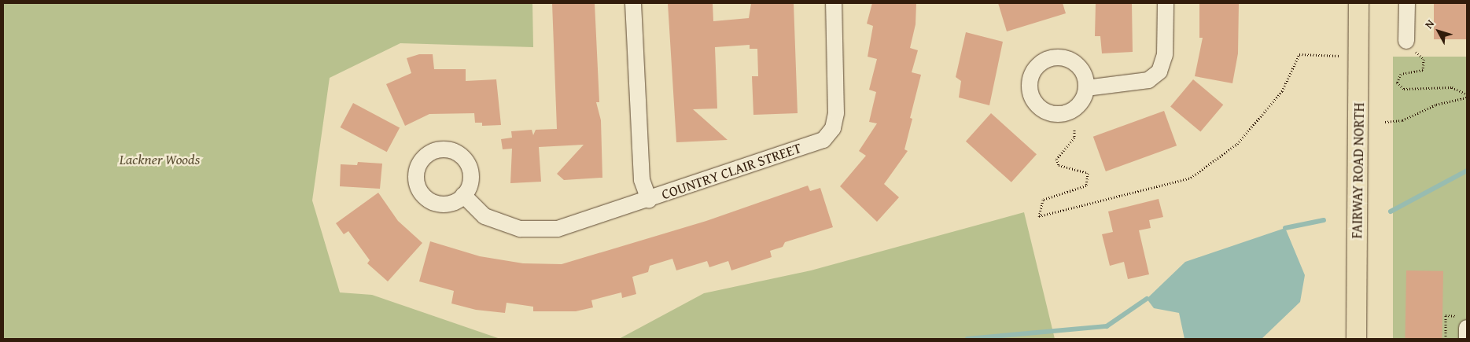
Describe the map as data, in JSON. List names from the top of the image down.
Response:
{
  "streets": {
    "main road": ["FAIRWAY ROAD NORTH"],
    "street": ["COUNTRY CLAIR STREET"]
  },
  "parks": ["Lackner Woods"],
  "north": "top left"
}
